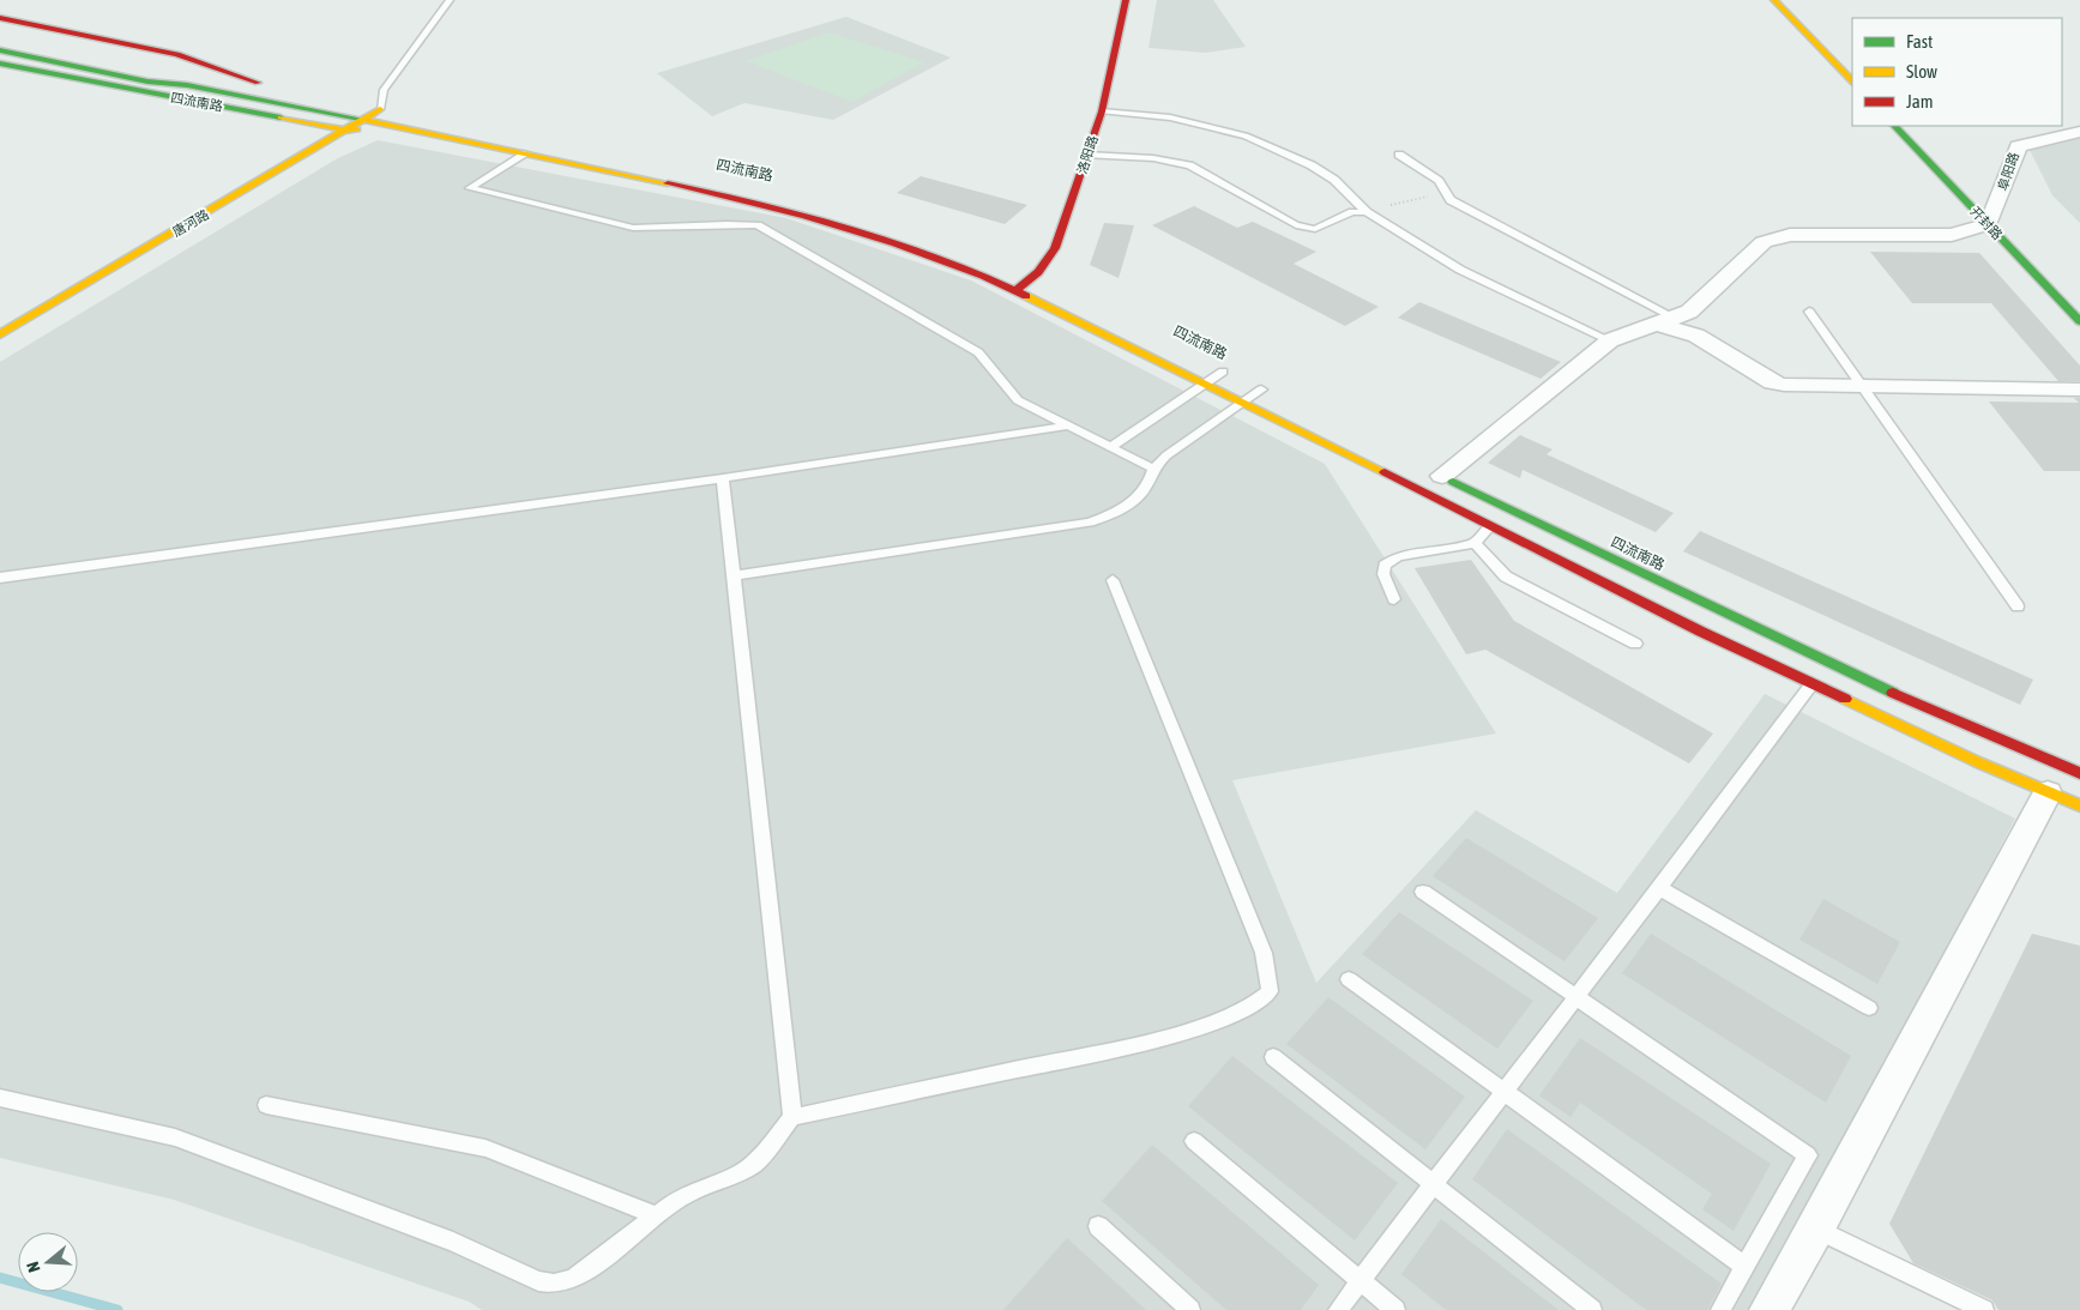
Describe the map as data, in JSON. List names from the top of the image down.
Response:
{
  "streets": {
    "main road": [
      "四流南路",
      "洛阳路",
      "唐河路",
      "开封路"
    ],
    "street": ["阜阳路"]
  },
  "crossings": [
    ["四流南路", "洛阳路"],
    ["四流南路", "唐河路"],
    ["阜阳路", "开封路"]
  ],
  "legend": ["Fast", "Slow", "Jam"],
  "north": "left"
}
